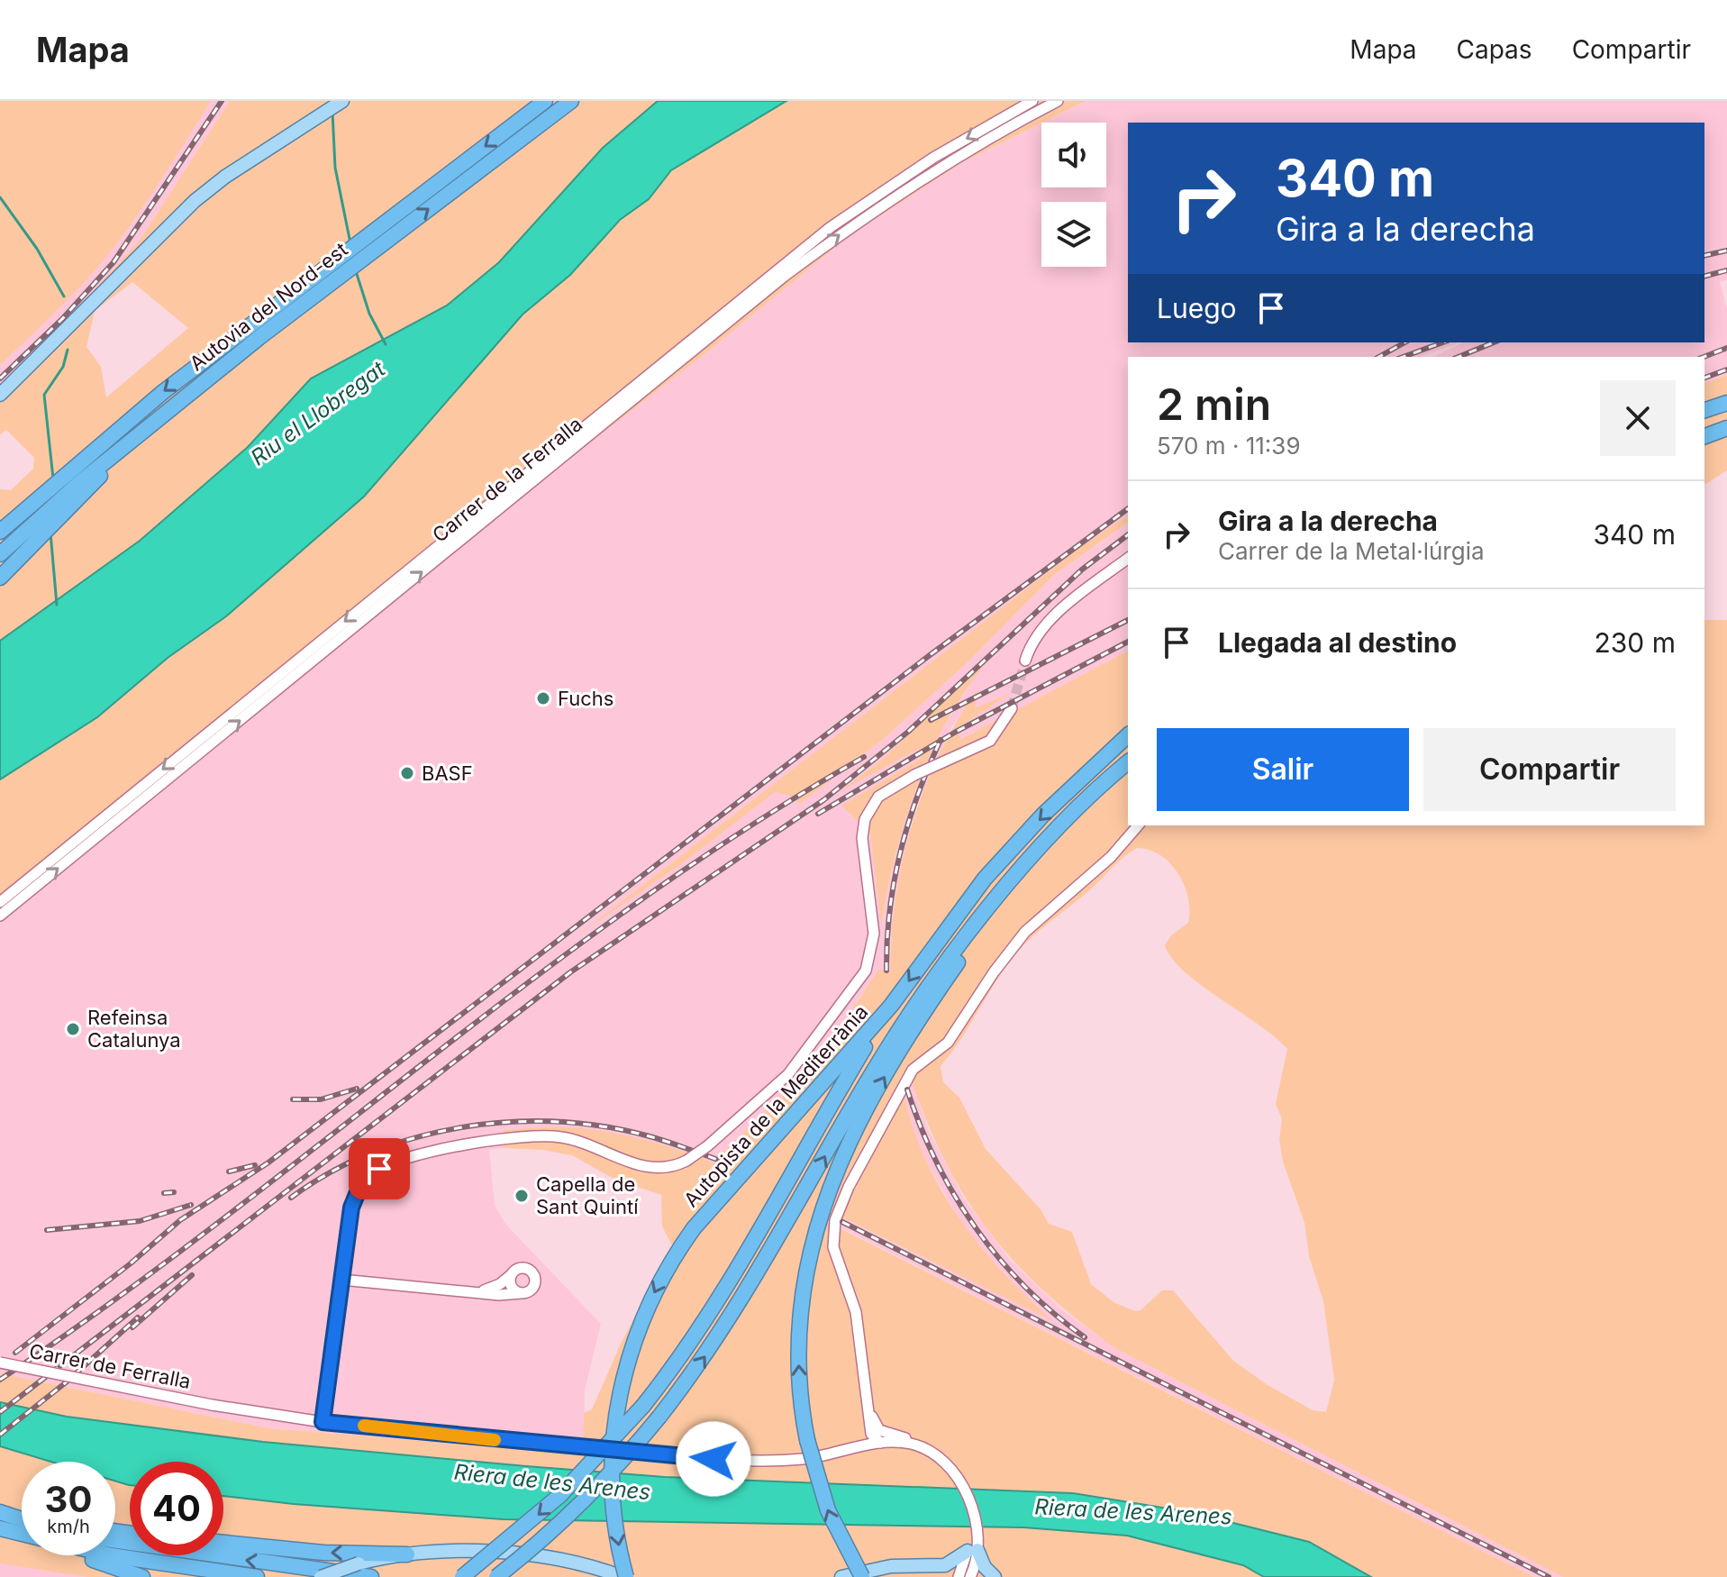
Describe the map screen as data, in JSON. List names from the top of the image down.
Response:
{
  "streets": {
    "highway": ["Autovia del Nord-est", "Autopista de la Mediterrània"],
    "street": ["Carrer de la Ferralla", "Carrer de Ferralla"]
  },
  "water": ["Riu el Llobregat", "Riera de les Arenes"],
  "places": [
    "Fuchs",
    "BASF",
    "Refeinsa Catalunya",
    "Capella de Sant Quintí"
  ],
  "page": {
    "header": "Mapa",
    "nav": ["Mapa", "Capas", "Compartir"],
    "turn": ["340 m", "Gira a la derecha"],
    "then": "Luego",
    "heading": ["2 min", "570 m · 11:39"],
    "list": [
      {
        "name": "Gira a la derecha",
        "note": "Carrer de la Metal·lúrgia",
        "value": "340 m"
      },
      {
        "name": "Llegada al destino",
        "value": "230 m"
      }
    ],
    "buttons": ["Salir", "Compartir"],
    "speed": "30 km/h",
    "limit": "40"
  }
}
